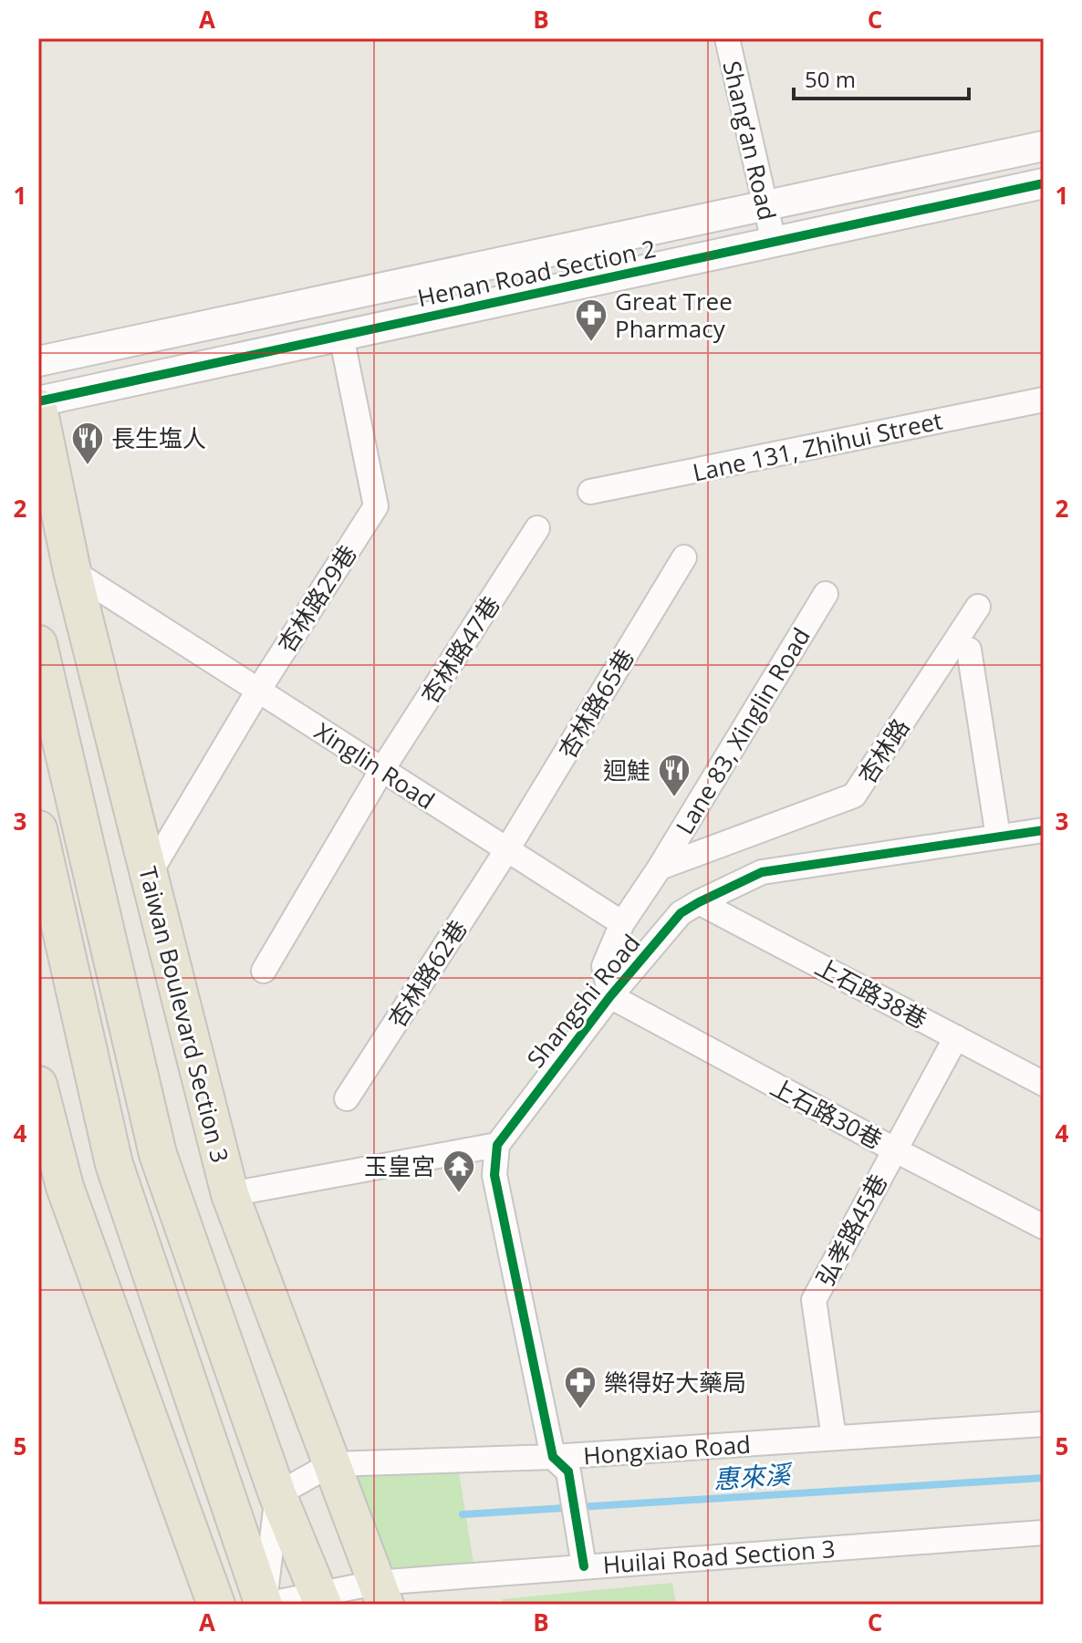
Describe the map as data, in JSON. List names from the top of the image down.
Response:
{
  "streets": {
    "main road": ["Taiwan Boulevard Section 3"],
    "street": [
      "Shang’an Road",
      "Henan Road Section 2",
      "Lane 131, Zhihui Street",
      "杏林路29巷",
      "杏林路47巷",
      "杏林路65巷",
      "Lane 83, Xinglin Road",
      "杏林路",
      "Xinglin Road",
      "杏林路62巷",
      "上石路38巷",
      "Shangshi Road",
      "上石路30巷",
      "弘孝路45巷",
      "Hongxiao Road",
      "Huilai Road Section 3"
    ]
  },
  "crossings": [
    ["Shang’an Road", "Henan Road Section 2"],
    ["Henan Road Section 2", "杏林路29巷"],
    ["杏林路29巷", "Xinglin Road"],
    ["杏林路29巷", "Taiwan Boulevard Section 3"],
    ["杏林路47巷", "Xinglin Road"],
    ["杏林路65巷", "Xinglin Road"],
    ["杏林路65巷", "杏林路62巷"],
    ["Lane 83, Xinglin Road", "杏林路"],
    ["Xinglin Road", "杏林路62巷"],
    ["Xinglin Road", "Taiwan Boulevard Section 3"],
    ["上石路38巷", "Shangshi Road"],
    ["上石路38巷", "弘孝路45巷"],
    ["Shangshi Road", "上石路30巷"],
    ["Taiwan Boulevard Section 3", "Hongxiao Road"],
    ["Taiwan Boulevard Section 3", "Huilai Road Section 3"],
    ["上石路30巷", "弘孝路45巷"],
    ["弘孝路45巷", "Hongxiao Road"]
  ],
  "water": ["惠來溪"],
  "places": {
    "pharmacy": ["Great Tree Pharmacy", "樂得好大藥局"],
    "restaurant": ["長生塩人", "迴鮭"],
    "temple": ["玉皇宮"]
  },
  "scale_bar": "50 m",
  "grid": {
    "columns": ["A", "B", "C"],
    "rows": [
      "1",
      "2",
      "3",
      "4",
      "5"
    ]
  }
}
